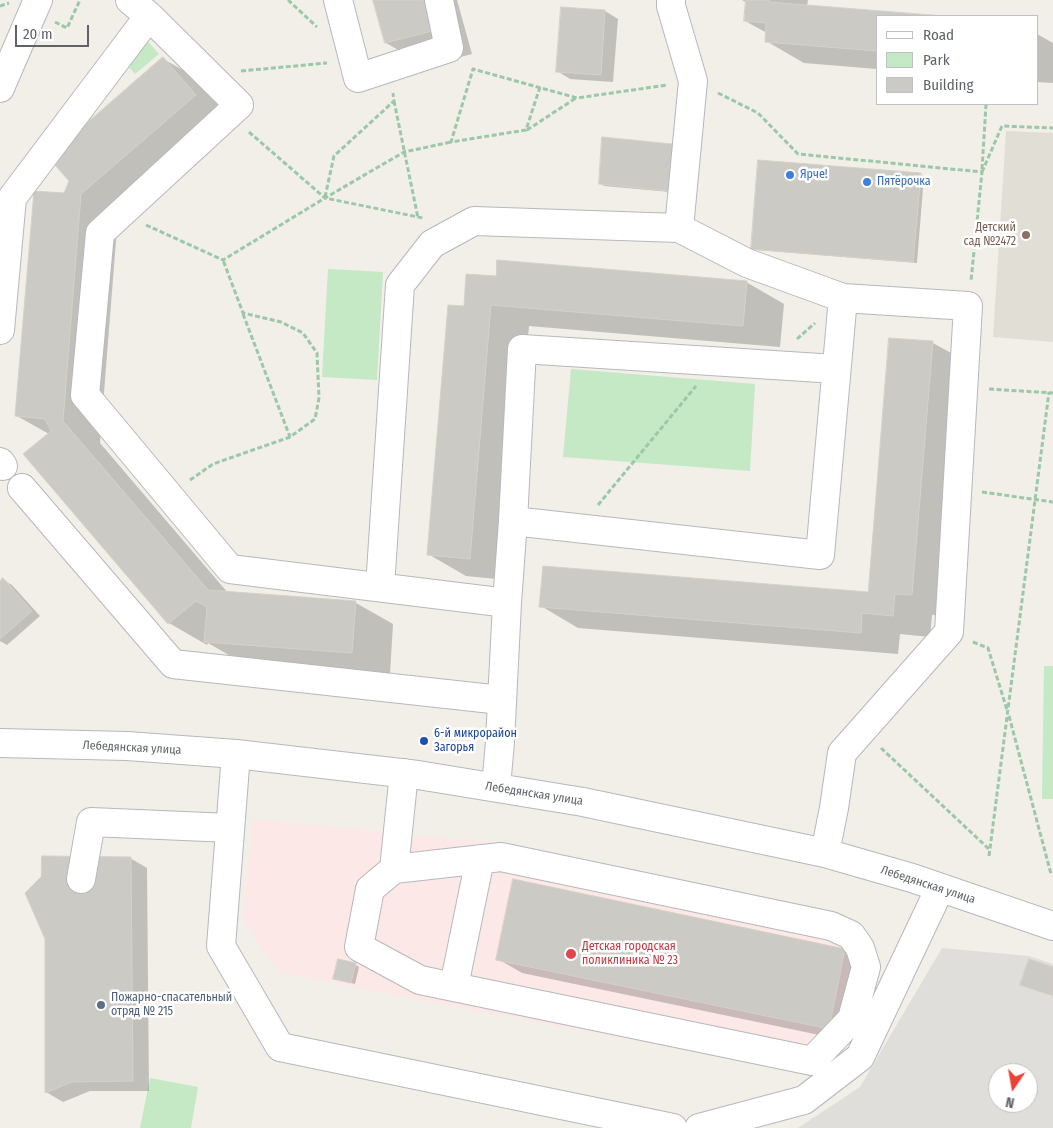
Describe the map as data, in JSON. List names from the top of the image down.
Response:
{
  "streets": {
    "street": ["Лебедянская улица"]
  },
  "places": [
    "Ярче!",
    "Пятёрочка",
    "Детский сад №2472",
    "6-й микрорайон Загорья",
    "Детская городская поликлиника № 23",
    "Пожарно-спасательный отряд № 215"
  ],
  "legend": ["Road", "Park", "Building"],
  "scale_bar": "20 m",
  "north": "bottom"
}
